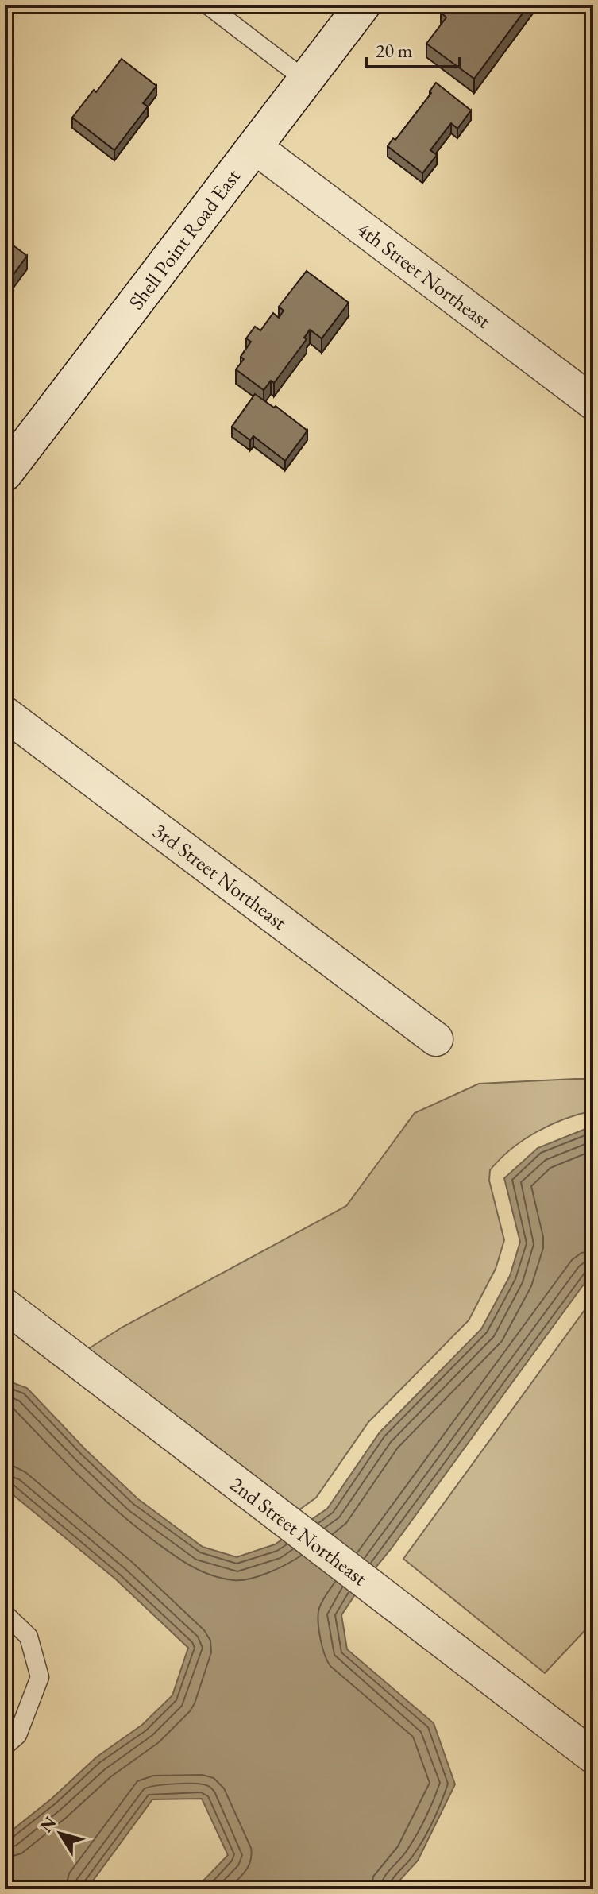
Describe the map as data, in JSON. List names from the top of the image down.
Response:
{
  "streets": {
    "street": [
      "Shell Point Road East",
      "4th Street Northeast",
      "3rd Street Northeast",
      "2nd Street Northeast"
    ]
  },
  "crossings": [
    ["Shell Point Road East", "4th Street Northeast"]
  ],
  "scale_bar": "20 m",
  "north": "top left"
}
